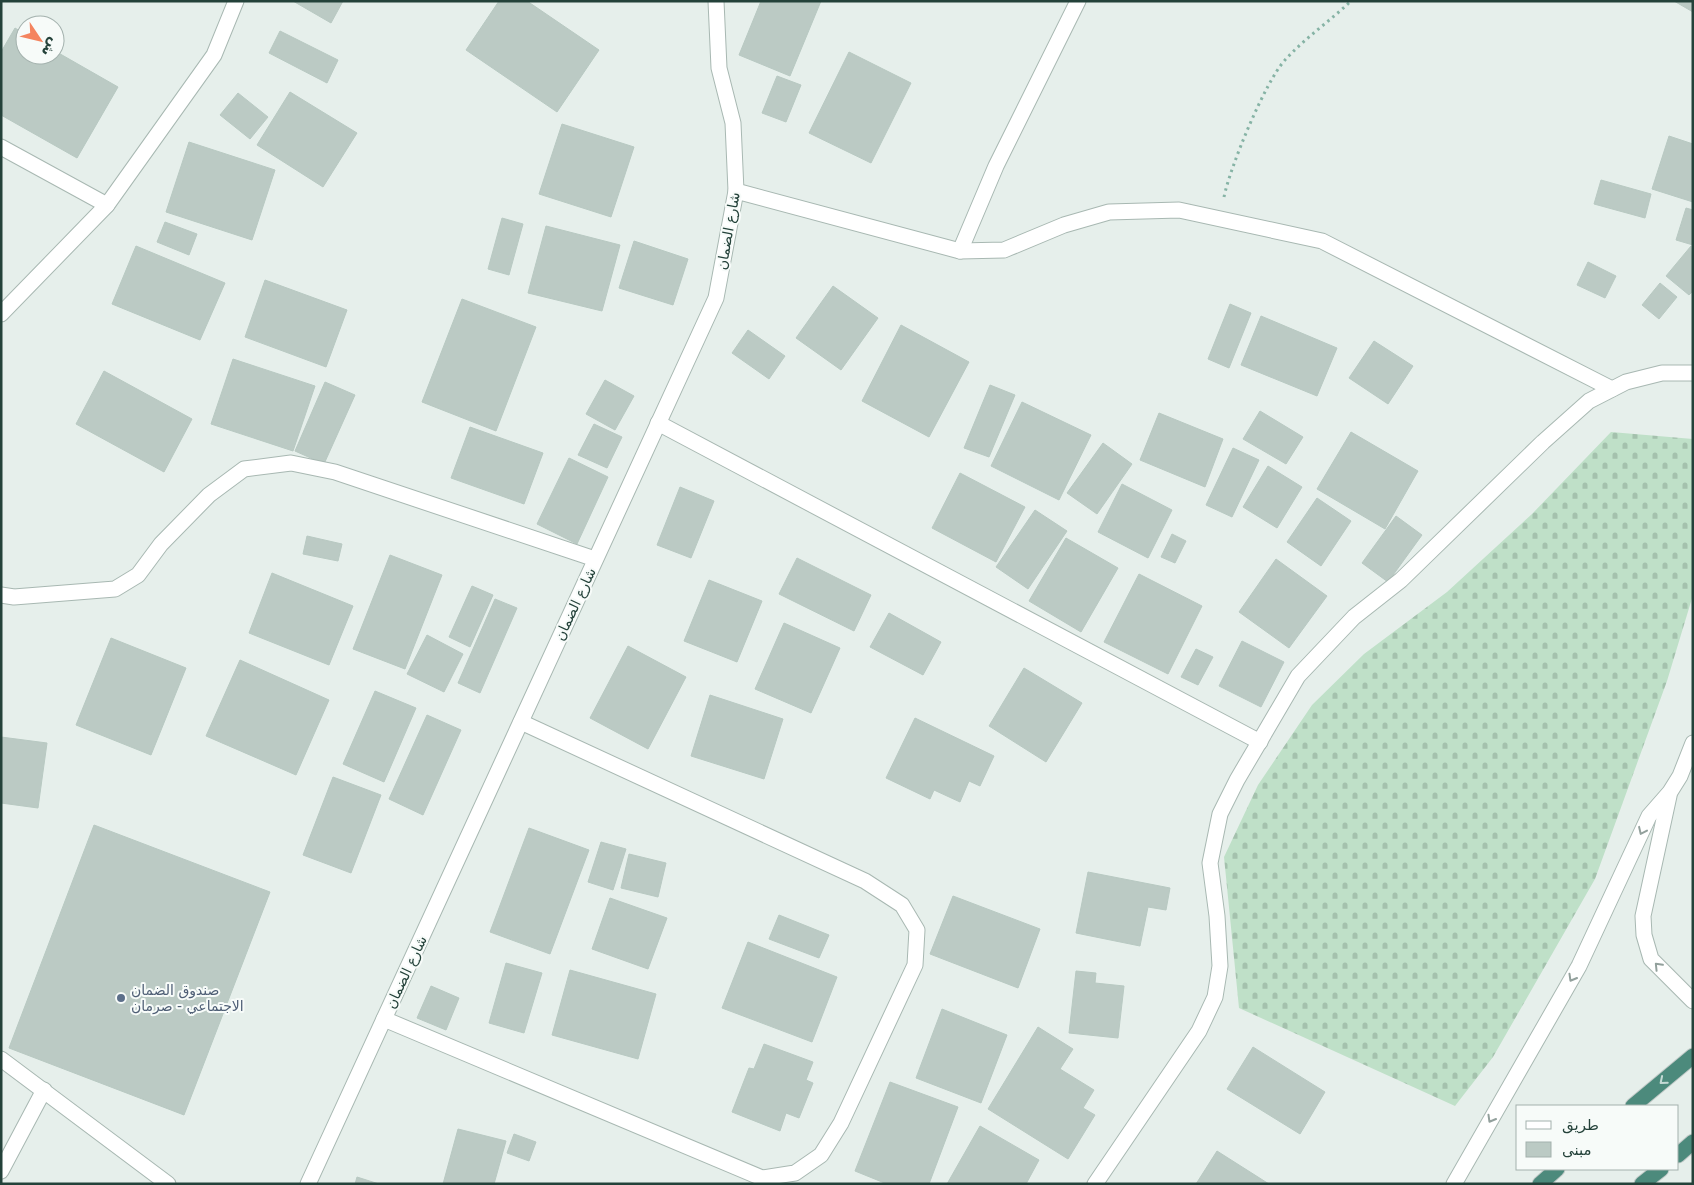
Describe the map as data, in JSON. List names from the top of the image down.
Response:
{
  "streets": {
    "street": ["شارع الضمان"]
  },
  "places": ["صندوق الضمان الاجتماعي - صرمان"],
  "legend": ["طريق", "مبنى"],
  "north": "bottom right"
}
